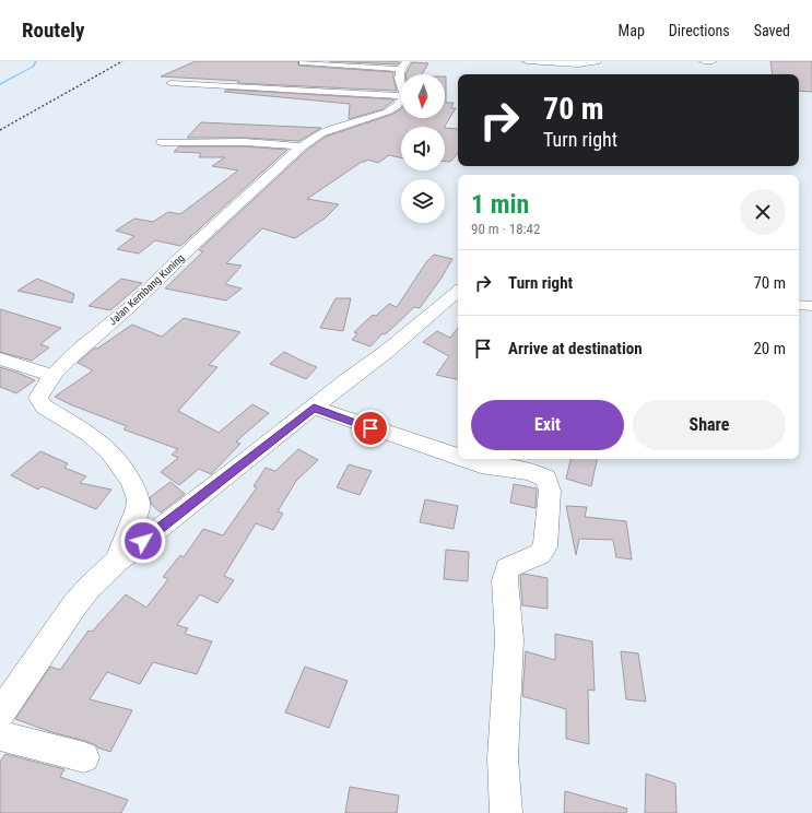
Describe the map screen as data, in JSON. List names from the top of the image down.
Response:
{
  "streets": {
    "street": ["Jalan Kembang Kuning"]
  },
  "north": "bottom",
  "page": {
    "header": "Routely",
    "nav": ["Map", "Directions", "Saved"],
    "turn": ["70 m", "Turn right"],
    "heading": ["1 min", "90 m · 18:42"],
    "list": [
      {
        "name": "Turn right",
        "value": "70 m"
      },
      {
        "name": "Arrive at destination",
        "value": "20 m"
      }
    ],
    "buttons": ["Exit", "Share"]
  }
}
